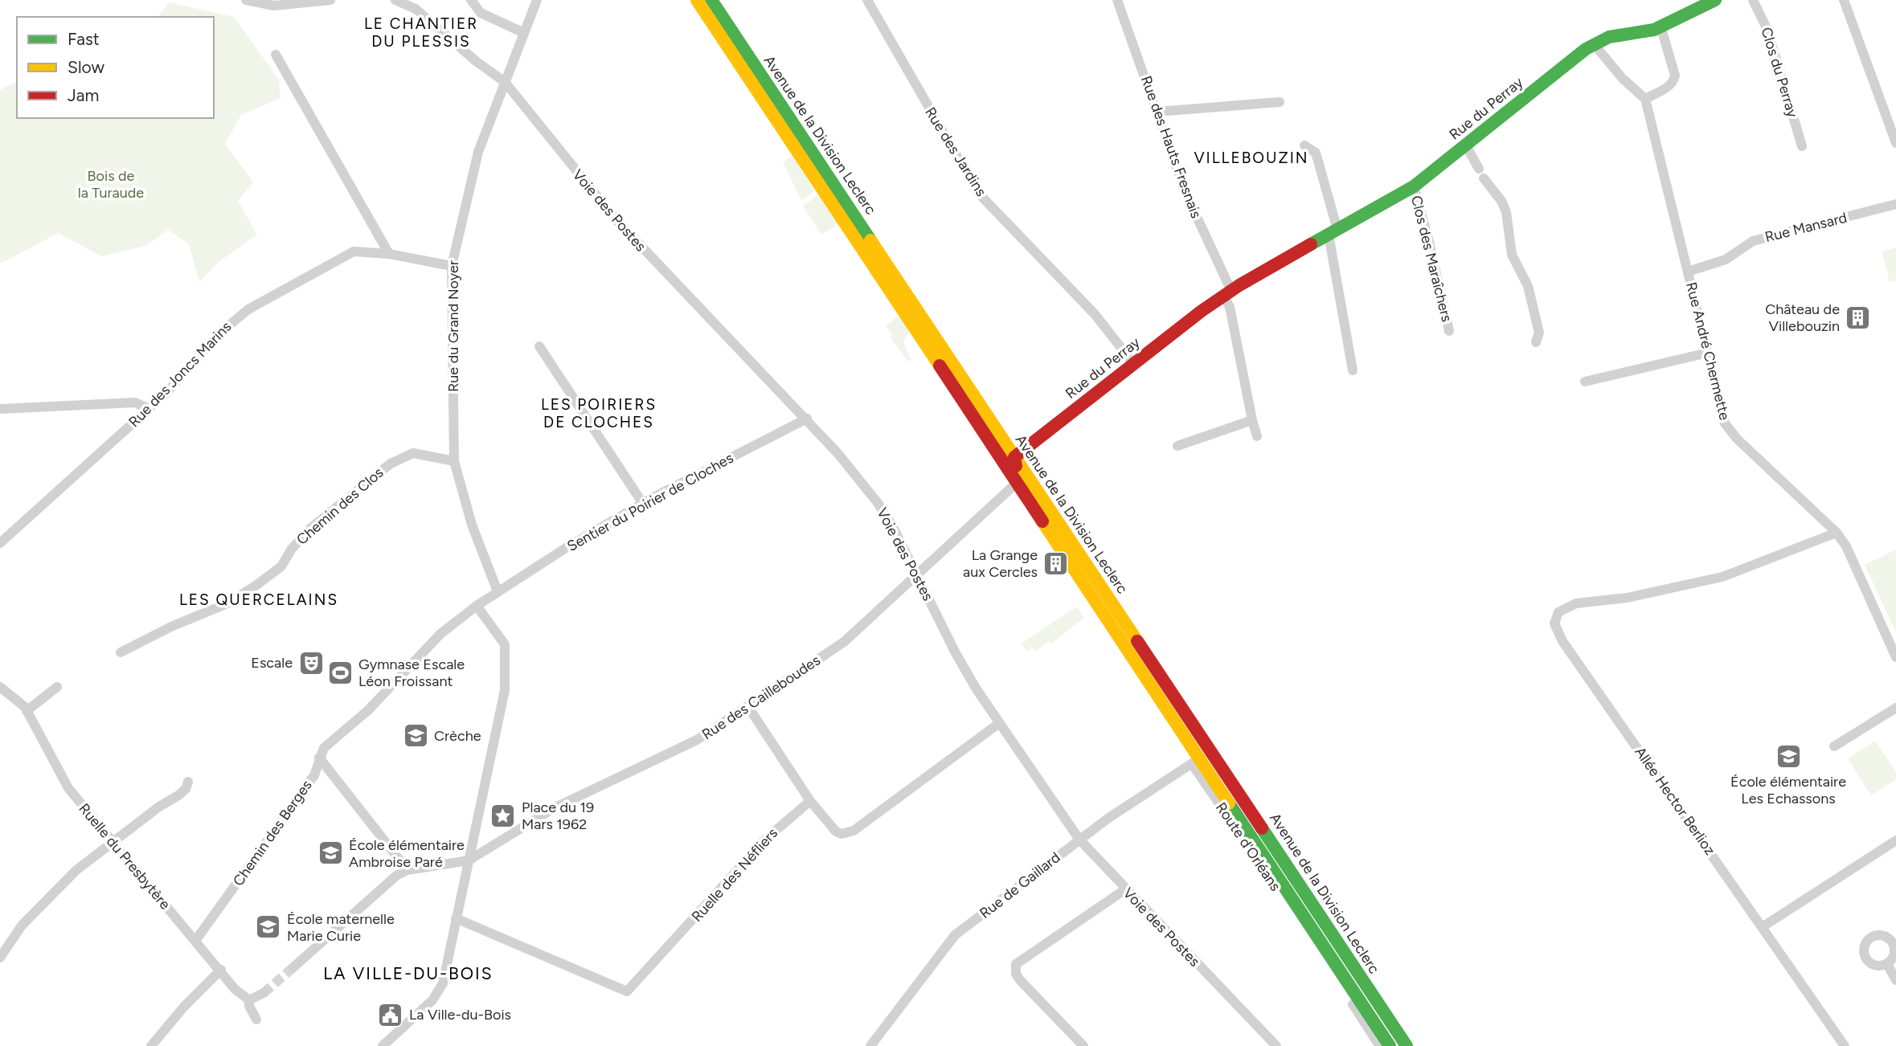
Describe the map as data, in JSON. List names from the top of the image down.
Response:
{
  "streets": {
    "main road": ["Rue du Perray", "Avenue de la Division Leclerc"],
    "street": [
      "Clos du Perray",
      "Rue des Hauts Fresnais",
      "Rue des Jardins",
      "Voie des Postes",
      "Rue Mansard",
      "Clos des Maraîchers",
      "Rue du Grand Noyer",
      "Rue André Chermette",
      "Rue des Joncs Marins",
      "Sentier du Poirier de Cloches",
      "Chemin des Clos",
      "Rue des Cailleboudes",
      "Allée Hector Berlioz",
      "Chemin des Berges",
      "Route d'Orléans",
      "Ruelle du Presbytère",
      "Ruelle des Néfliers",
      "Rue de Gaillard"
    ]
  },
  "crossings": [
    ["Rue du Perray", "Avenue de la Division Leclerc"],
    ["Rue du Perray", "Rue des Hauts Fresnais"],
    ["Rue du Perray", "Rue des Jardins"],
    ["Rue du Perray", "Clos des Maraîchers"],
    ["Avenue de la Division Leclerc", "Rue des Cailleboudes"],
    ["Avenue de la Division Leclerc", "Route d'Orléans"],
    ["Avenue de la Division Leclerc", "Rue de Gaillard"],
    ["Voie des Postes", "Rue du Grand Noyer"],
    ["Voie des Postes", "Sentier du Poirier de Cloches"],
    ["Voie des Postes", "Rue des Cailleboudes"],
    ["Voie des Postes", "Rue de Gaillard"],
    ["Rue Mansard", "Rue André Chermette"],
    ["Rue du Grand Noyer", "Rue des Joncs Marins"],
    ["Rue du Grand Noyer", "Sentier du Poirier de Cloches"],
    ["Rue du Grand Noyer", "Chemin des Clos"],
    ["Rue du Grand Noyer", "Chemin des Berges"],
    ["Rue André Chermette", "Allée Hector Berlioz"],
    ["Sentier du Poirier de Cloches", "Chemin des Berges"],
    ["Chemin des Berges", "Ruelle du Presbytère"],
    ["Route d'Orléans", "Rue de Gaillard"]
  ],
  "districts": [
    "LE CHANTIER DU PLESSIS",
    "VILLEBOUZIN",
    "LES POIRIERS DE CLOCHES",
    "LES QUERCELAINS",
    "LA VILLE-DU-BOIS"
  ],
  "parks": ["Bois de la Turaude"],
  "places": {
    "building": ["Château de Villebouzin", "La Grange aux Cercles"],
    "theatre": ["Escale"],
    "sports": ["Gymnase Escale Léon Froissant"],
    "school or university": [
      "Crèche",
      "École élémentaire Les Echassons",
      "École élémentaire Ambroise Paré",
      "École maternelle Marie Curie"
    ],
    "place": ["Place du 19 Mars 1962"],
    "public building": ["La Ville-du-Bois"]
  },
  "legend": ["Fast", "Slow", "Jam"]
}
